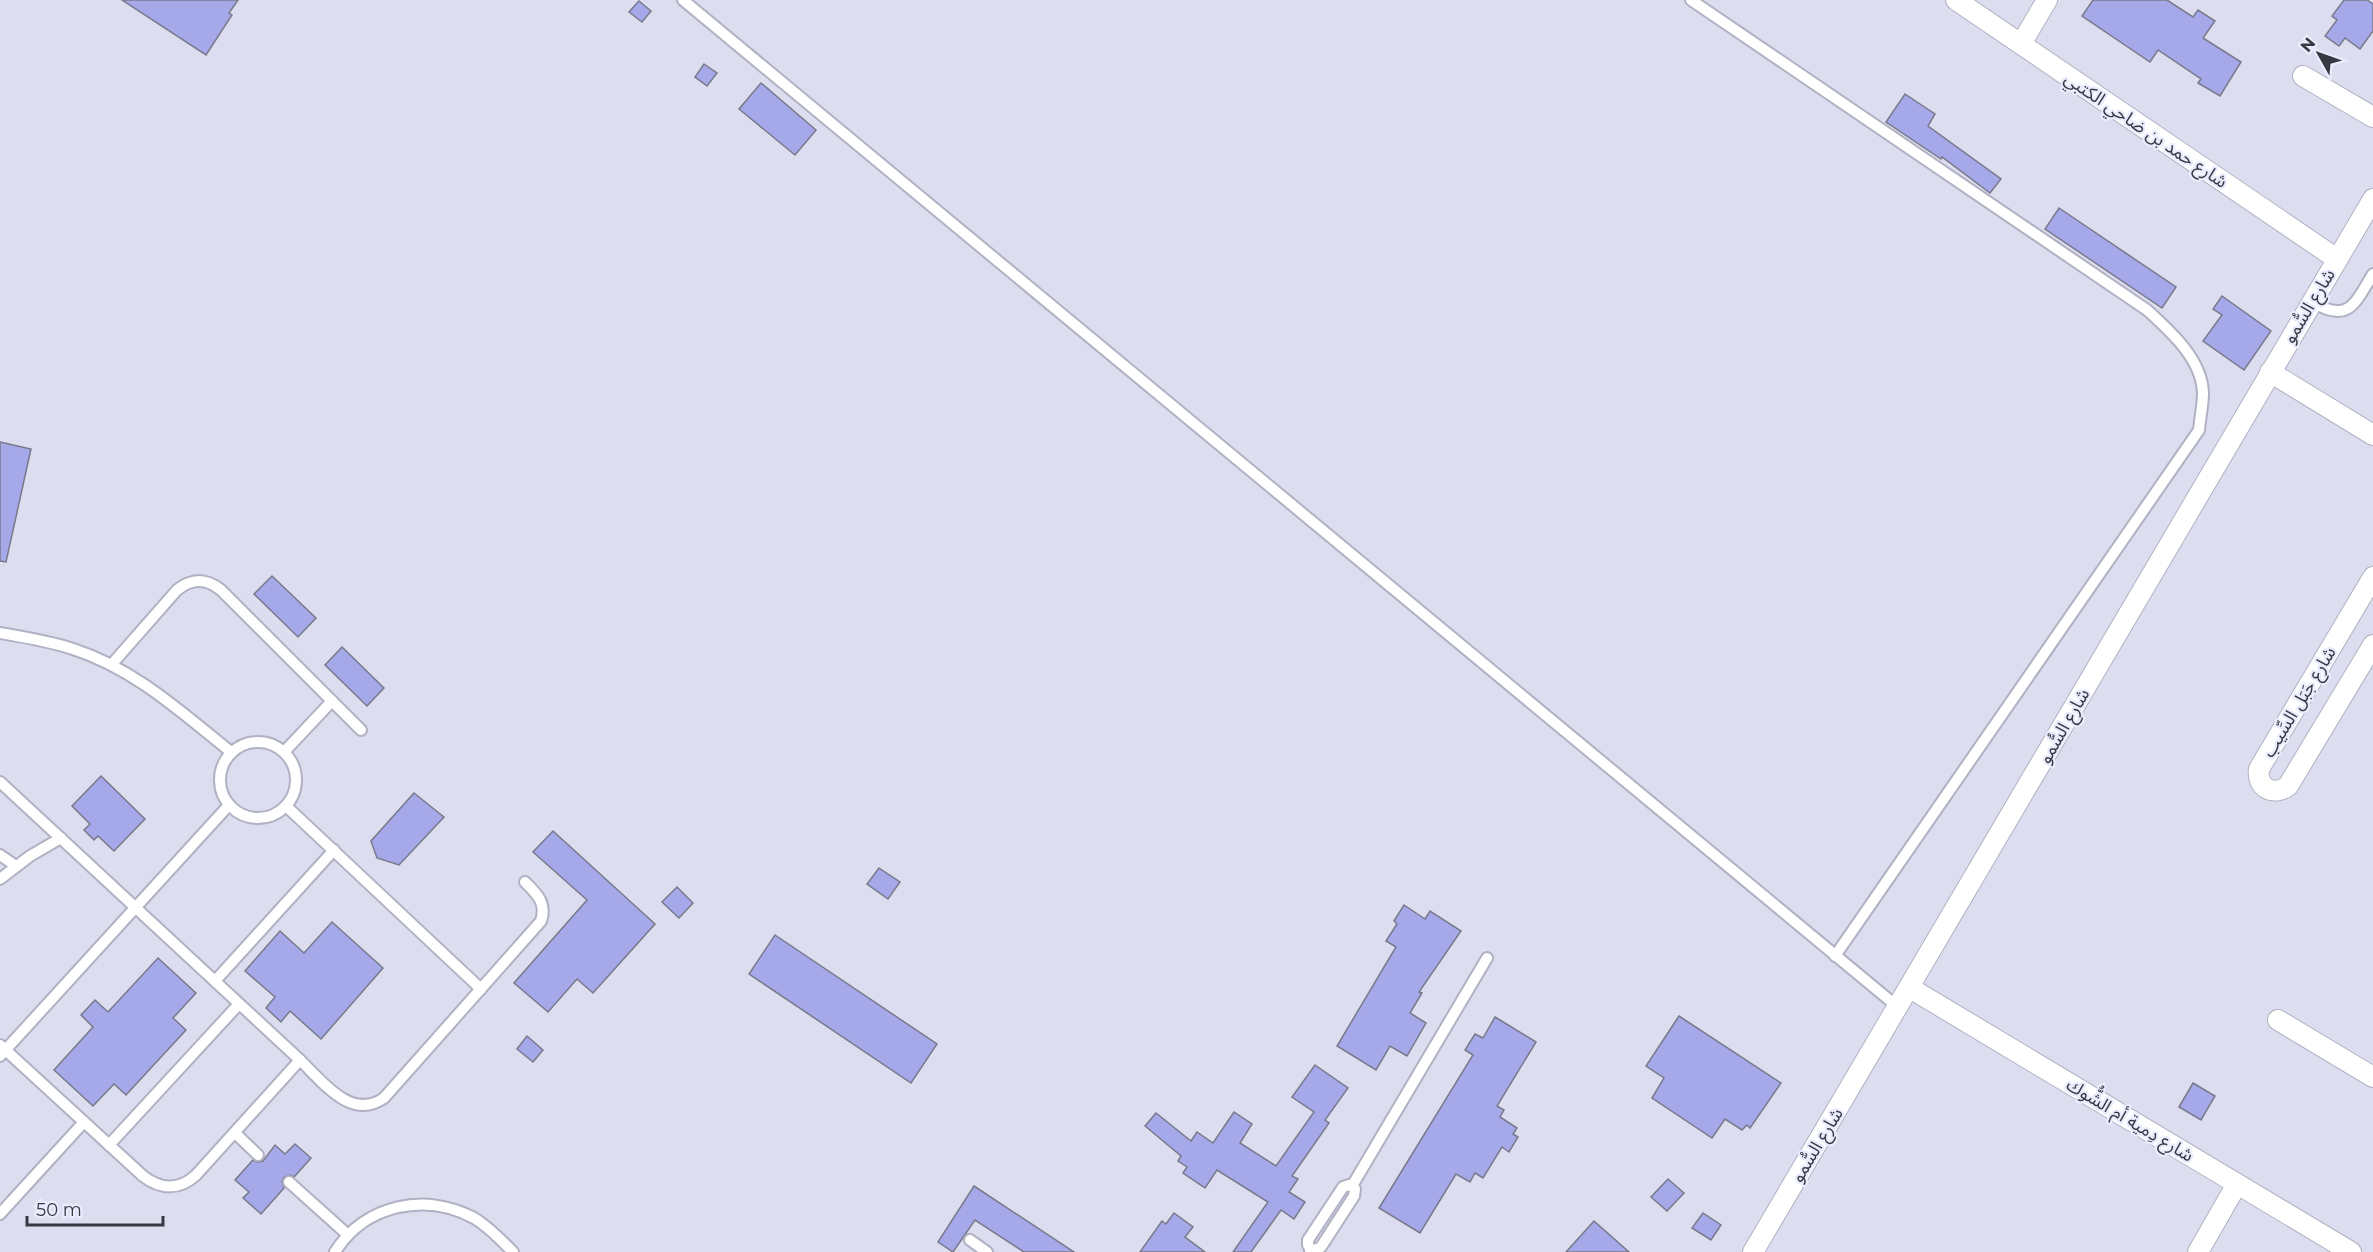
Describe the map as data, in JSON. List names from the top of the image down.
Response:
{
  "streets": {
    "street": [
      "شارع حمد بن ضاحي الكتبي",
      "شارع السُّمو",
      "شارع جَبَل السِّيب",
      "شارع دِمية أم الشُّوك"
    ]
  },
  "crossings": [
    ["شارع حمد بن ضاحي الكتبي", "شارع السُّمو"],
    ["شارع السُّمو", "شارع دِمية أم الشُّوك"]
  ],
  "scale_bar": "50 m",
  "north": "top left"
}
